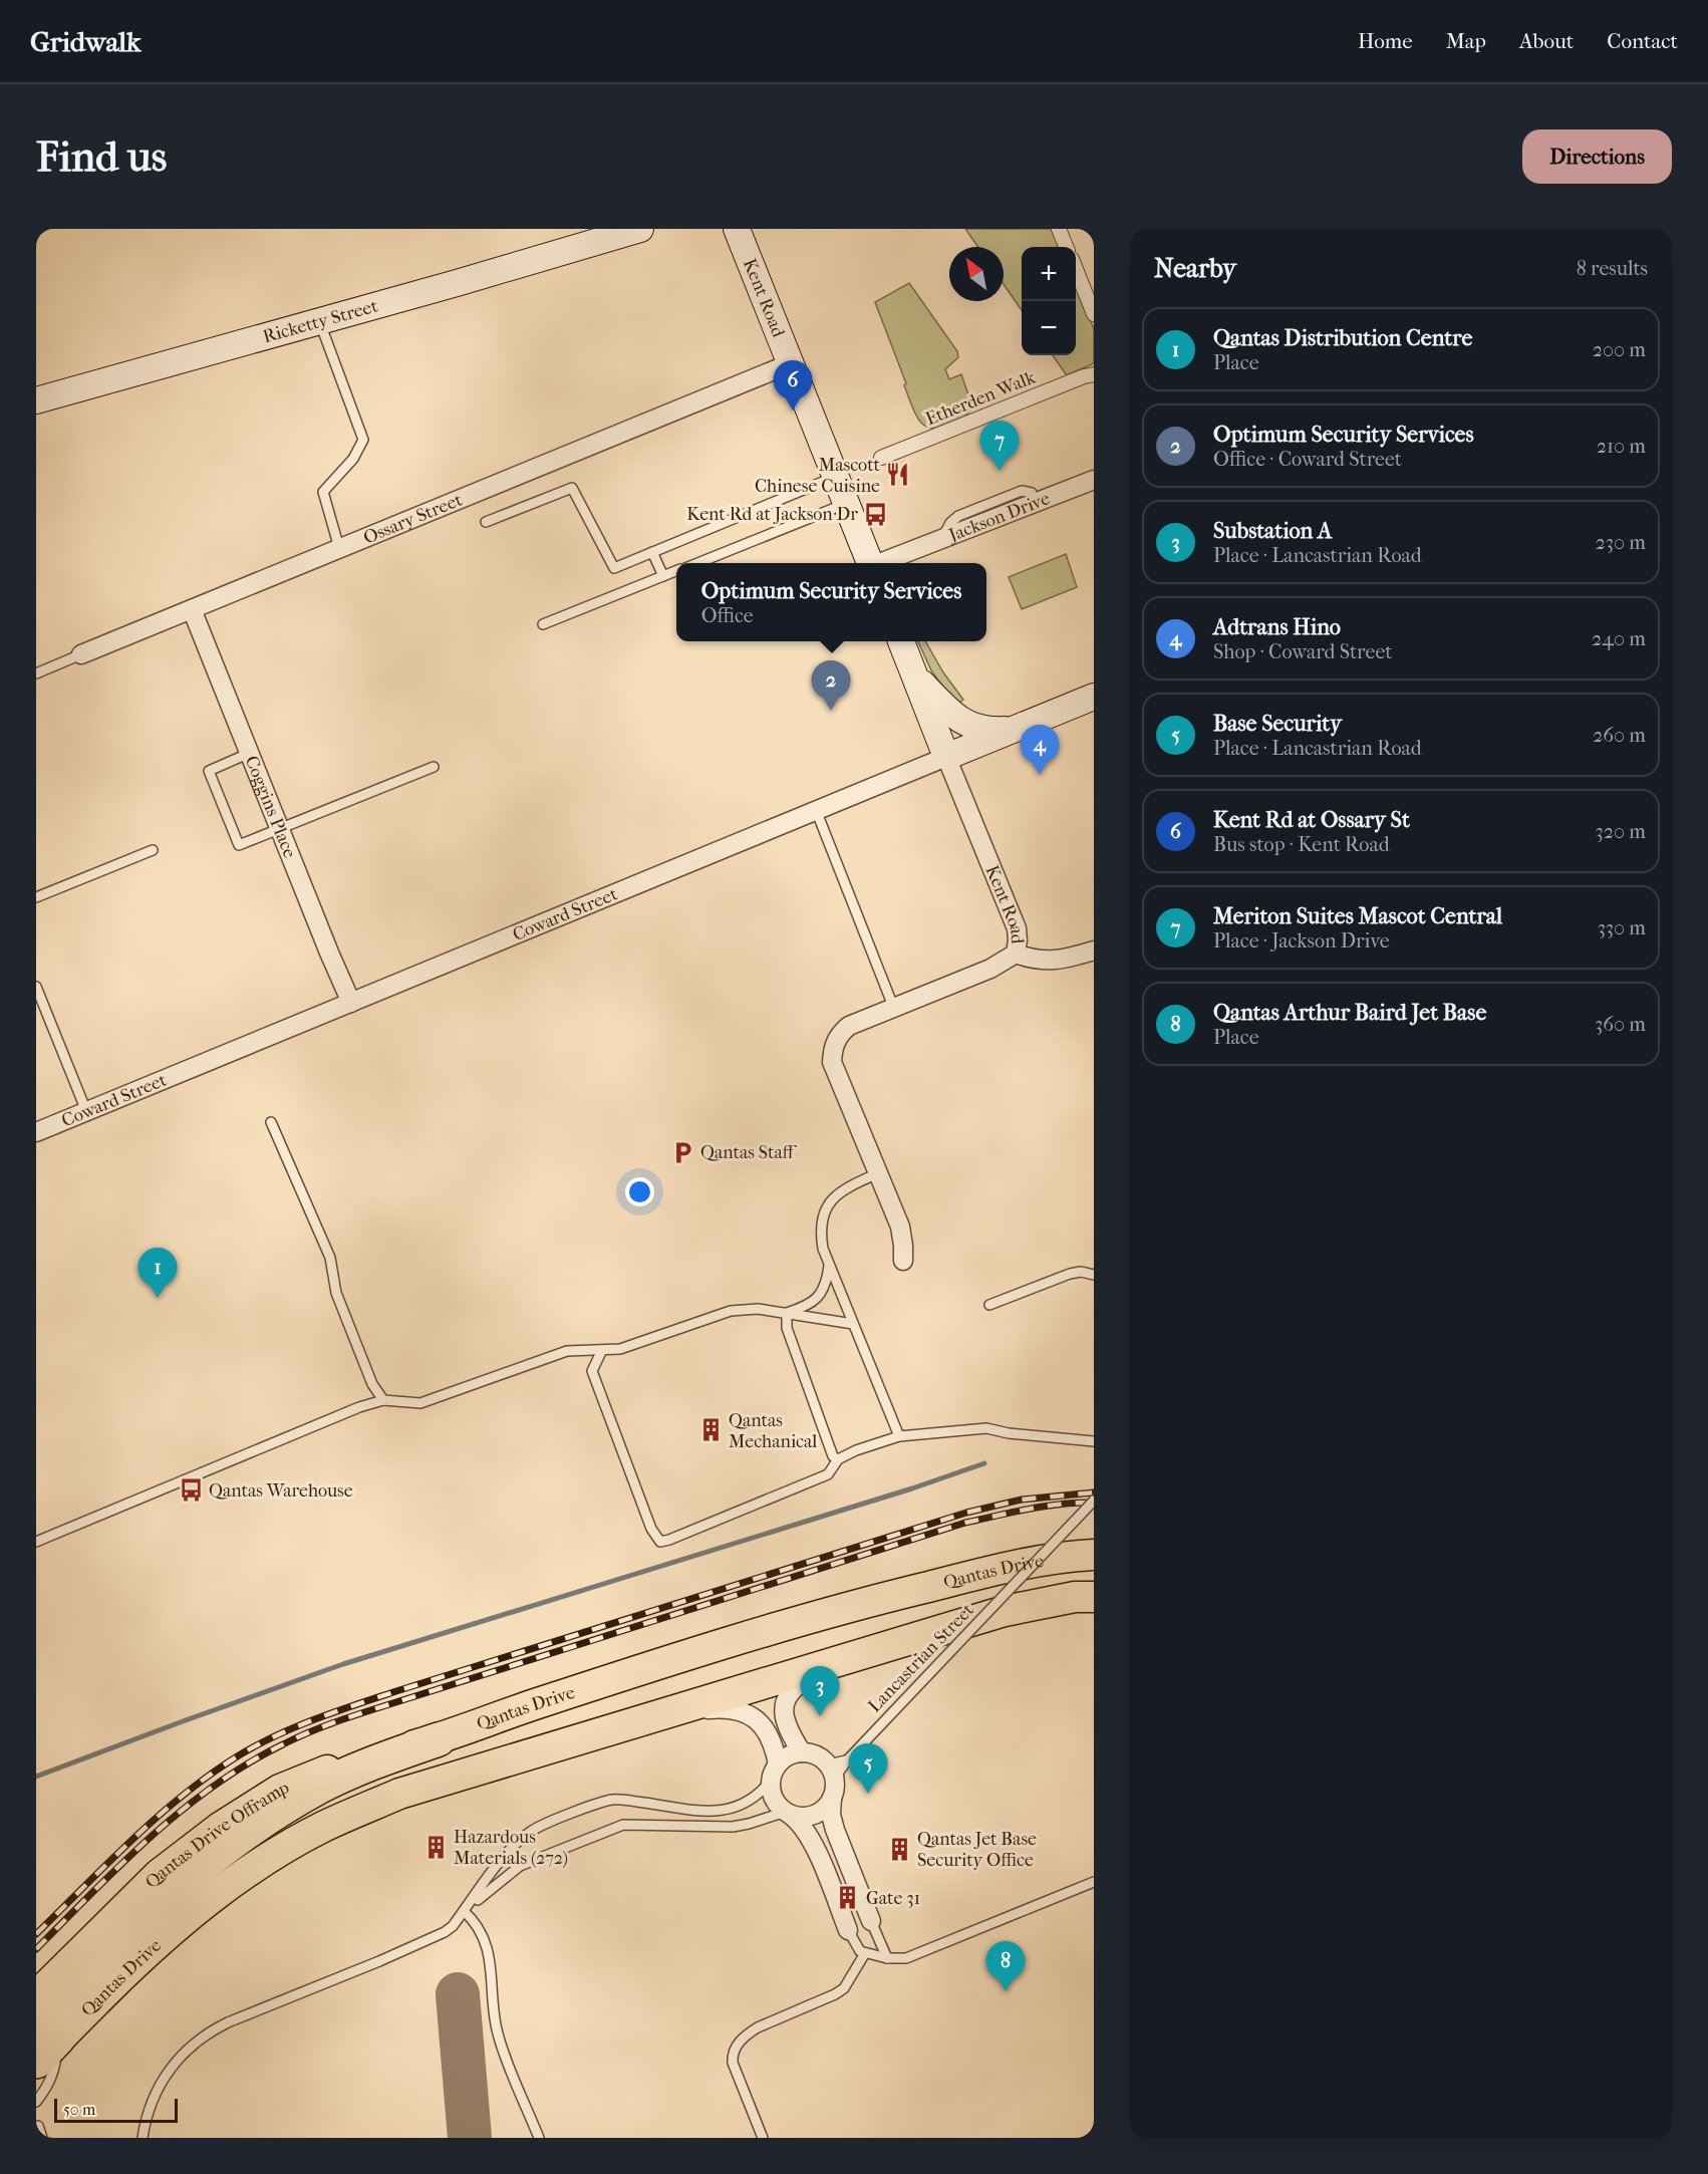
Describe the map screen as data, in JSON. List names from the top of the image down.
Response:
{
  "streets": {
    "highway": ["Qantas Drive", "Qantas Drive Offramp"],
    "main road": ["Kent Road", "Ricketty Street", "Coward Street"],
    "street": [
      "Etherden Walk",
      "Jackson Drive",
      "Ossary Street",
      "Coggins Place"
    ],
    "lane": ["Lancastrian Street"]
  },
  "crossings": [
    ["Kent Road", "Ossary Street"],
    ["Kent Road", "Coward Street"],
    ["Ossary Street", "Coggins Place"],
    ["Coggins Place", "Coward Street"],
    ["Qantas Drive", "Qantas Drive Offramp"]
  ],
  "places": {
    "restaurant": ["Mascott Chinese Cuisine"],
    "bus stop": ["Kent Rd at Jackson Dr", "Qantas Warehouse"],
    "parking": ["Qantas Staff"],
    "building": [
      "Qantas Mechanical",
      "Hazardous Materials (272)",
      "Qantas Jet Base Security Office",
      "Gate 31"
    ]
  },
  "scale_bar": "50 m",
  "north": "top left",
  "page": {
    "header": "Gridwalk",
    "nav": [
      "Home",
      "Map",
      "About",
      "Contact"
    ],
    "buttons": "Directions",
    "title": "Find us",
    "heading": ["Nearby", "8 results"],
    "map_buttons": ["+", "−"],
    "list": [
      {
        "mark": "1",
        "name": "Qantas Distribution Centre",
        "note": "Place",
        "value": "200 m"
      },
      {
        "mark": "2",
        "name": "Optimum Security Services",
        "note": "Office · Coward Street",
        "value": "210 m"
      },
      {
        "mark": "3",
        "name": "Substation A",
        "note": "Place · Lancastrian Road",
        "value": "230 m"
      },
      {
        "mark": "4",
        "name": "Adtrans Hino",
        "note": "Shop · Coward Street",
        "value": "240 m"
      },
      {
        "mark": "5",
        "name": "Base Security",
        "note": "Place · Lancastrian Road",
        "value": "260 m"
      },
      {
        "mark": "6",
        "name": "Kent Rd at Ossary St",
        "note": "Bus stop · Kent Road",
        "value": "320 m"
      },
      {
        "mark": "7",
        "name": "Meriton Suites Mascot Central",
        "note": "Place · Jackson Drive",
        "value": "330 m"
      },
      {
        "mark": "8",
        "name": "Qantas Arthur Baird Jet Base",
        "note": "Place",
        "value": "360 m"
      }
    ],
    "pins": [
      "6",
      "7",
      "2",
      "4",
      "1",
      "3",
      "5",
      "8"
    ],
    "popup": ["Optimum Security Services", "Office"],
    "scale": "50 m"
  }
}
